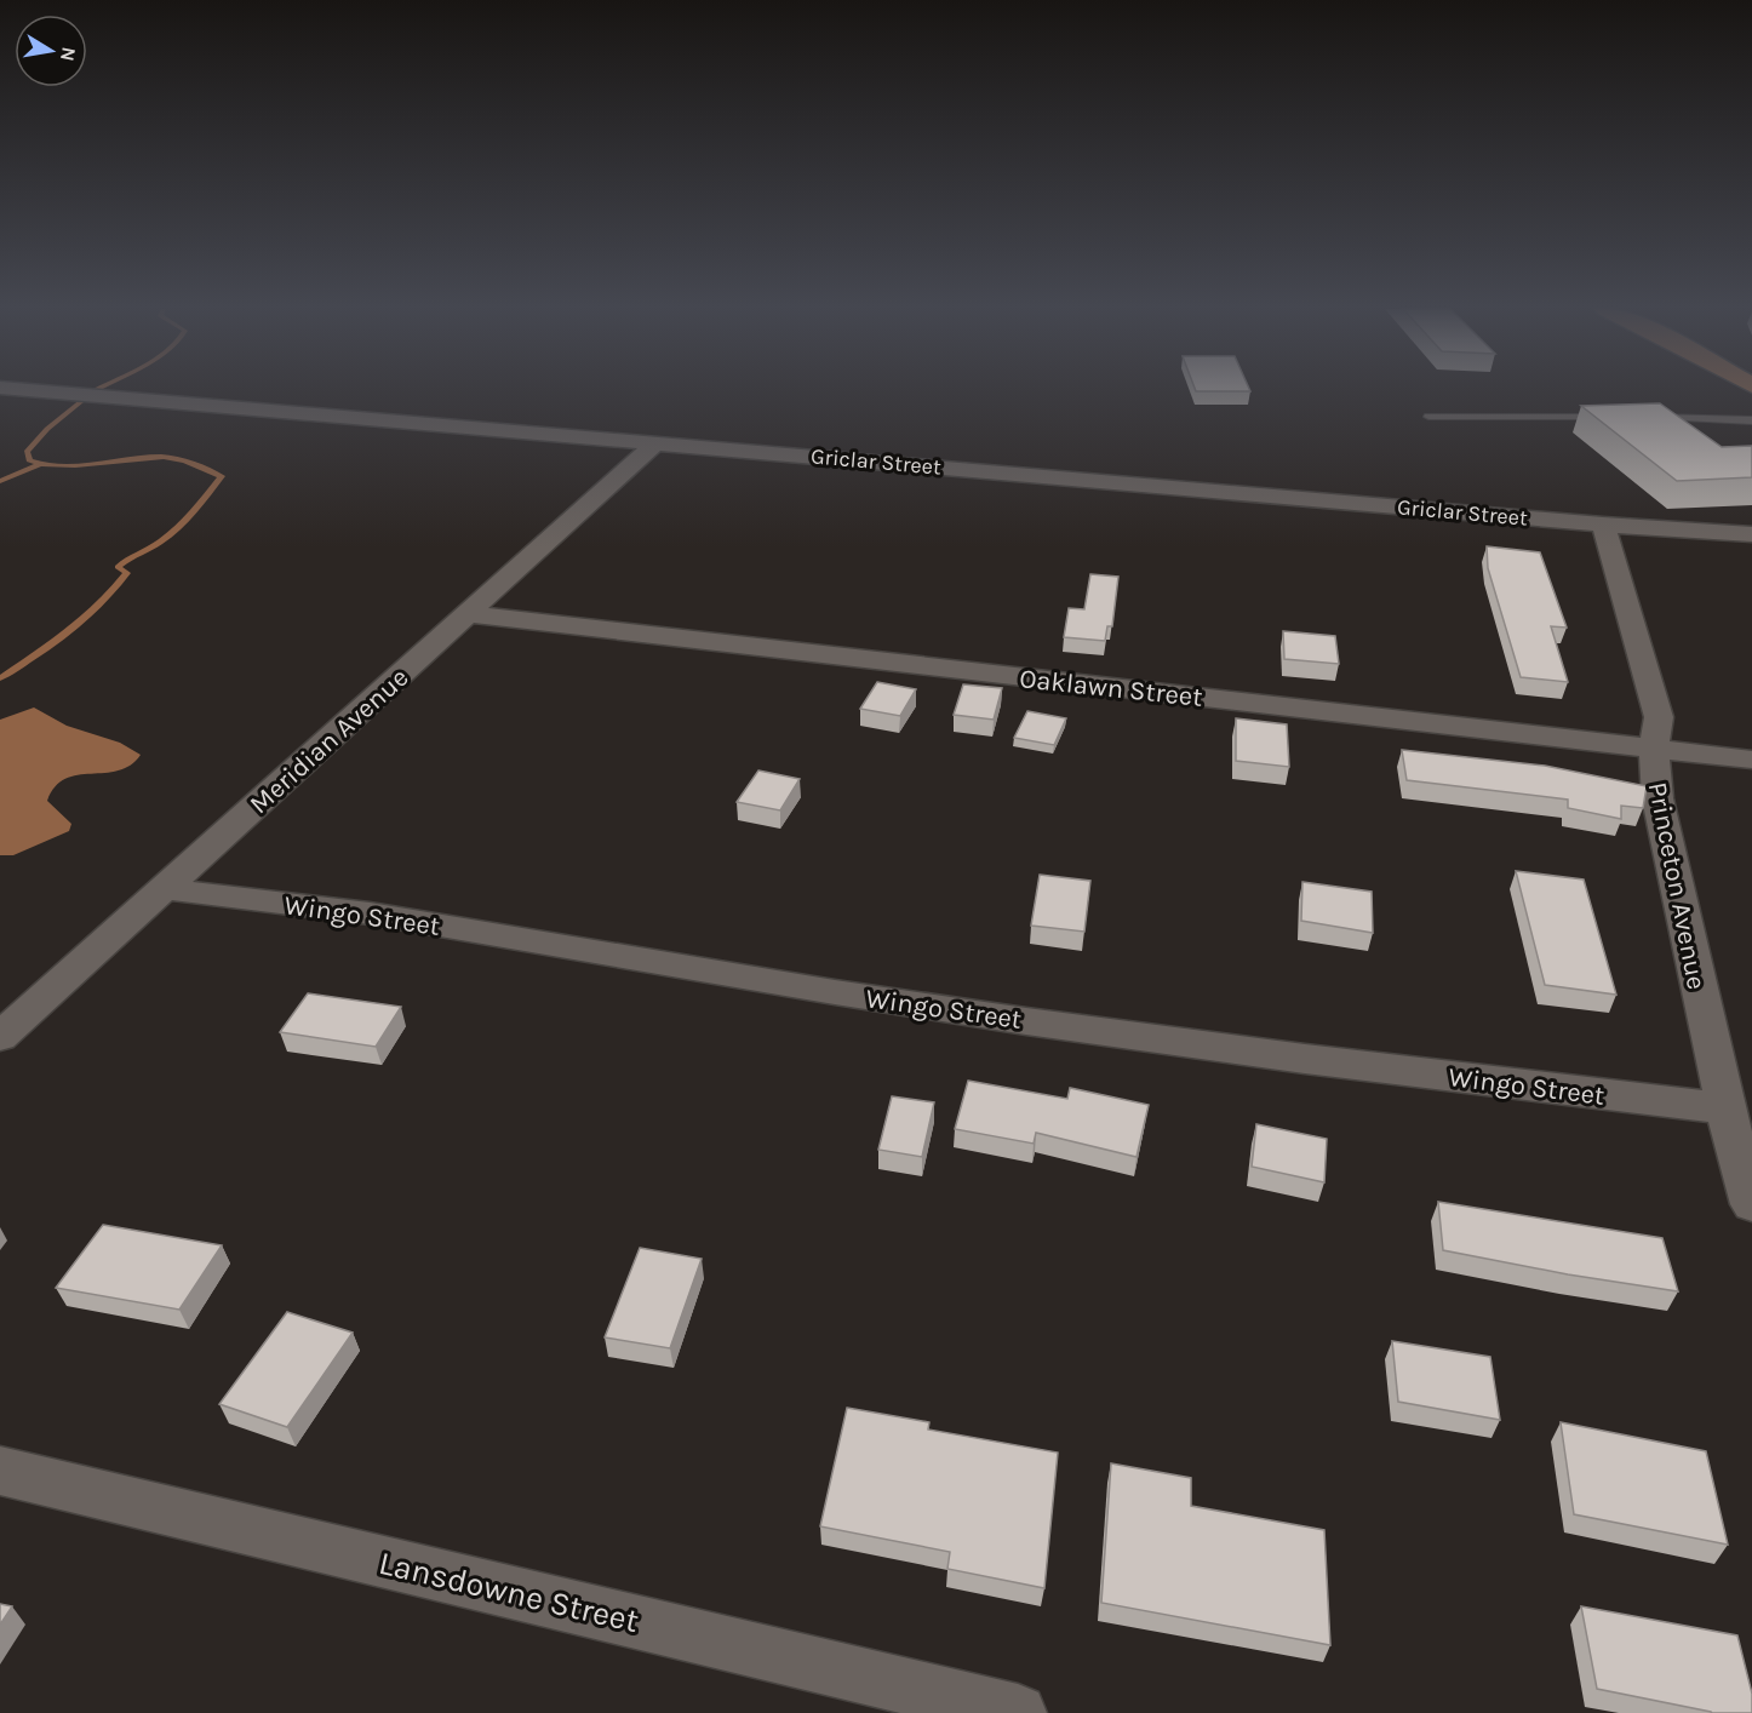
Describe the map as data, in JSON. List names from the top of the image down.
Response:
{
  "streets": {
    "street": [
      "Griclar Street",
      "Oaklawn Street",
      "Meridian Avenue",
      "Princeton Avenue",
      "Wingo Street",
      "Lansdowne Street"
    ]
  },
  "crossings": [
    ["Griclar Street", "Meridian Avenue"],
    ["Griclar Street", "Princeton Avenue"],
    ["Oaklawn Street", "Meridian Avenue"],
    ["Oaklawn Street", "Princeton Avenue"],
    ["Meridian Avenue", "Wingo Street"],
    ["Princeton Avenue", "Wingo Street"]
  ],
  "north": "right"
}
